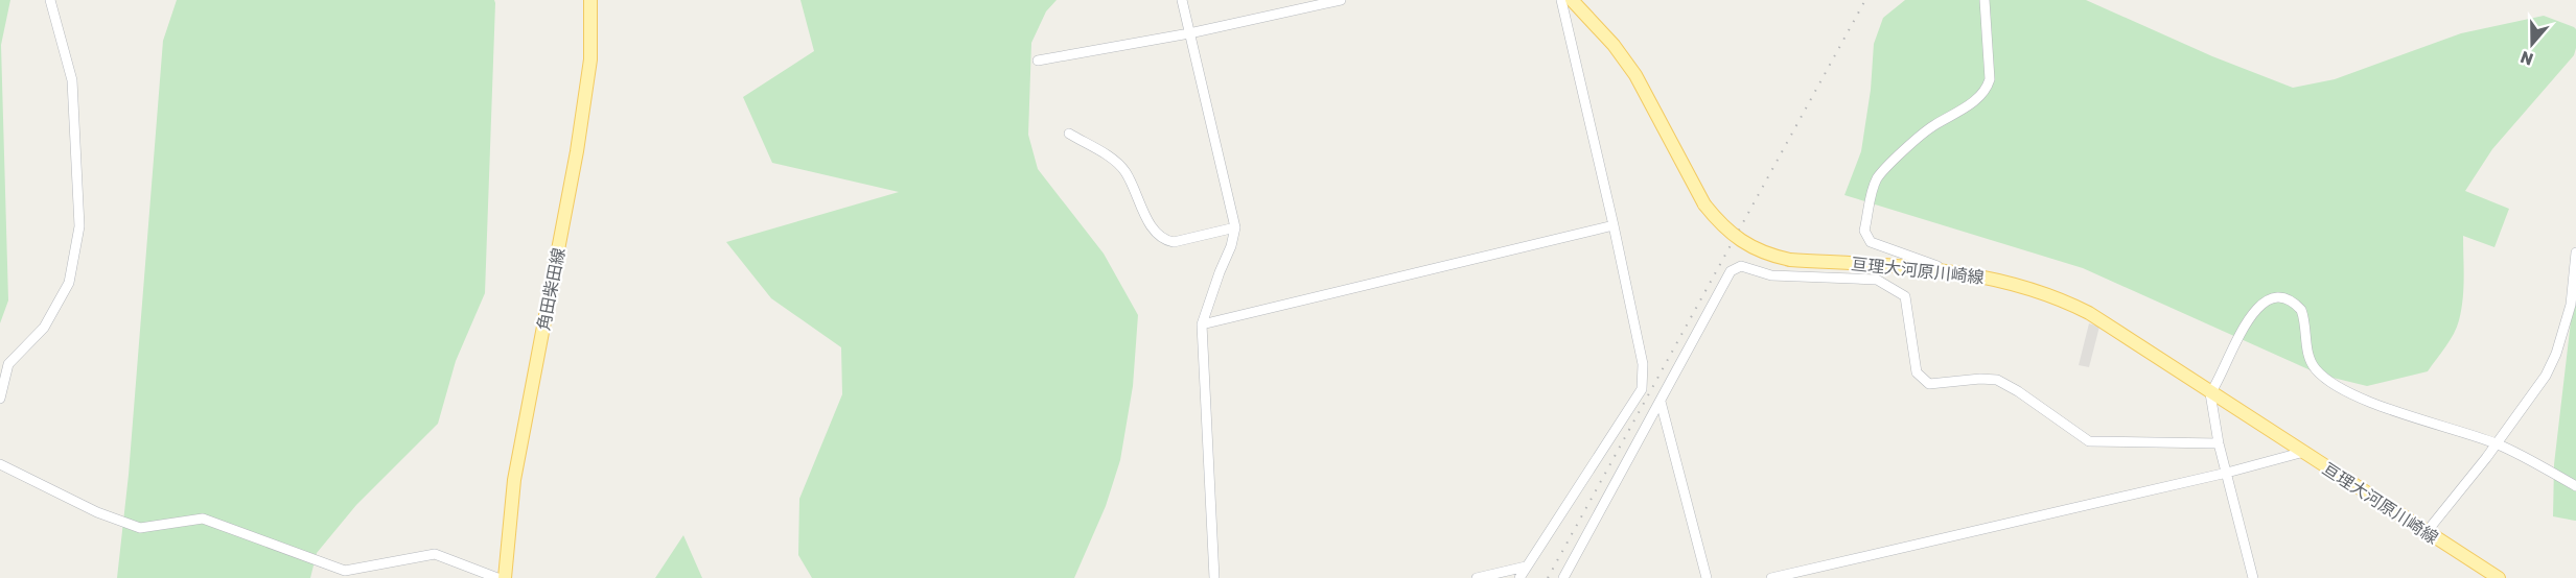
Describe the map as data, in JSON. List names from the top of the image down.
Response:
{
  "streets": {
    "main road": ["亘理大河原川崎線", "角田柴田線"]
  },
  "north": "bottom"
}
